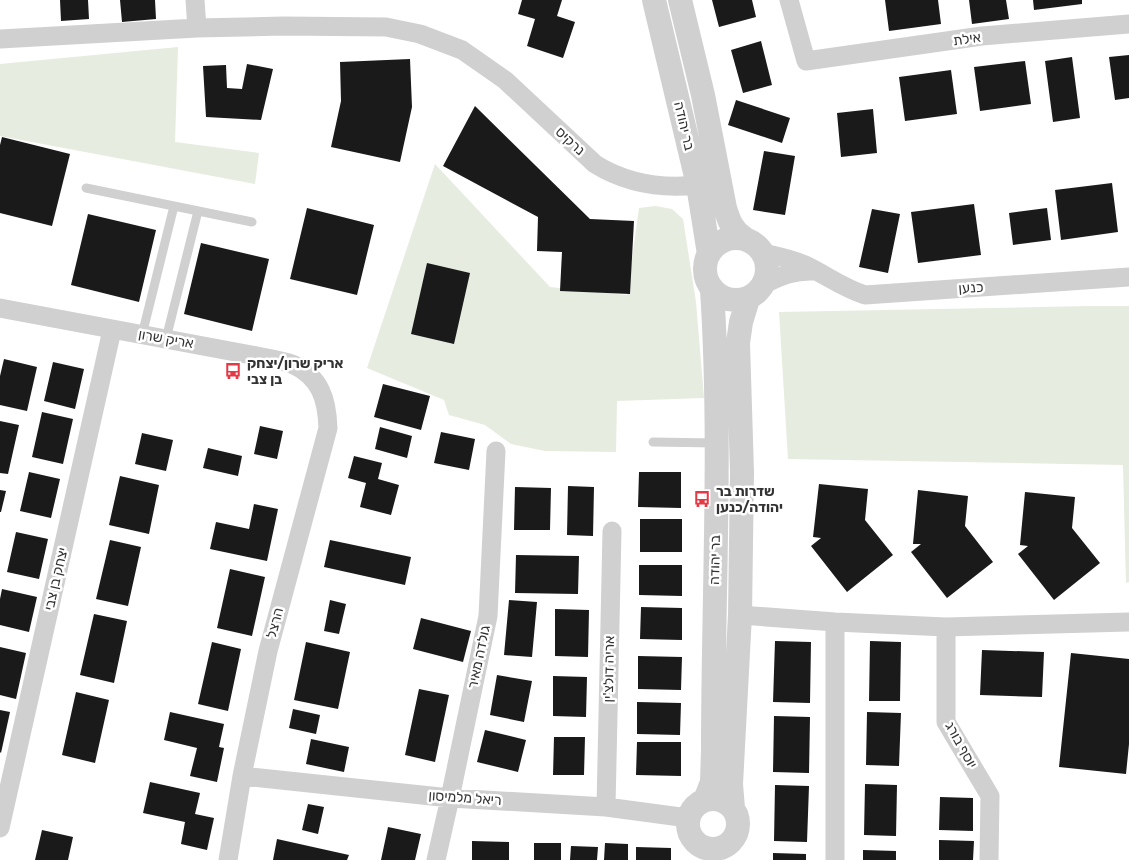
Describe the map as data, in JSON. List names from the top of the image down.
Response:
{
  "streets": {
    "street": [
      "אילת",
      "בר יהודה",
      "נרקיס",
      "כנען",
      "אריק שרון",
      "יצחק בן צבי",
      "הרצל",
      "גולדה מאיר",
      "אריה דולצ'ין",
      "יוסף בורג",
      "ריאל מלמיסון"
    ]
  },
  "crossings": [
    ["בר יהודה", "נרקיס"],
    ["בר יהודה", "כנען"],
    ["בר יהודה", "ריאל מלמיסון"],
    ["אריק שרון", "יצחק בן צבי"],
    ["אריק שרון", "הרצל"],
    ["הרצל", "ריאל מלמיסון"],
    ["גולדה מאיר", "ריאל מלמיסון"],
    ["אריה דולצ'ין", "ריאל מלמיסון"]
  ],
  "places": {
    "bus stop": ["אריק שרון/יצחק בן צבי", "שדרות בר יהודה/כנען"]
  }
}
